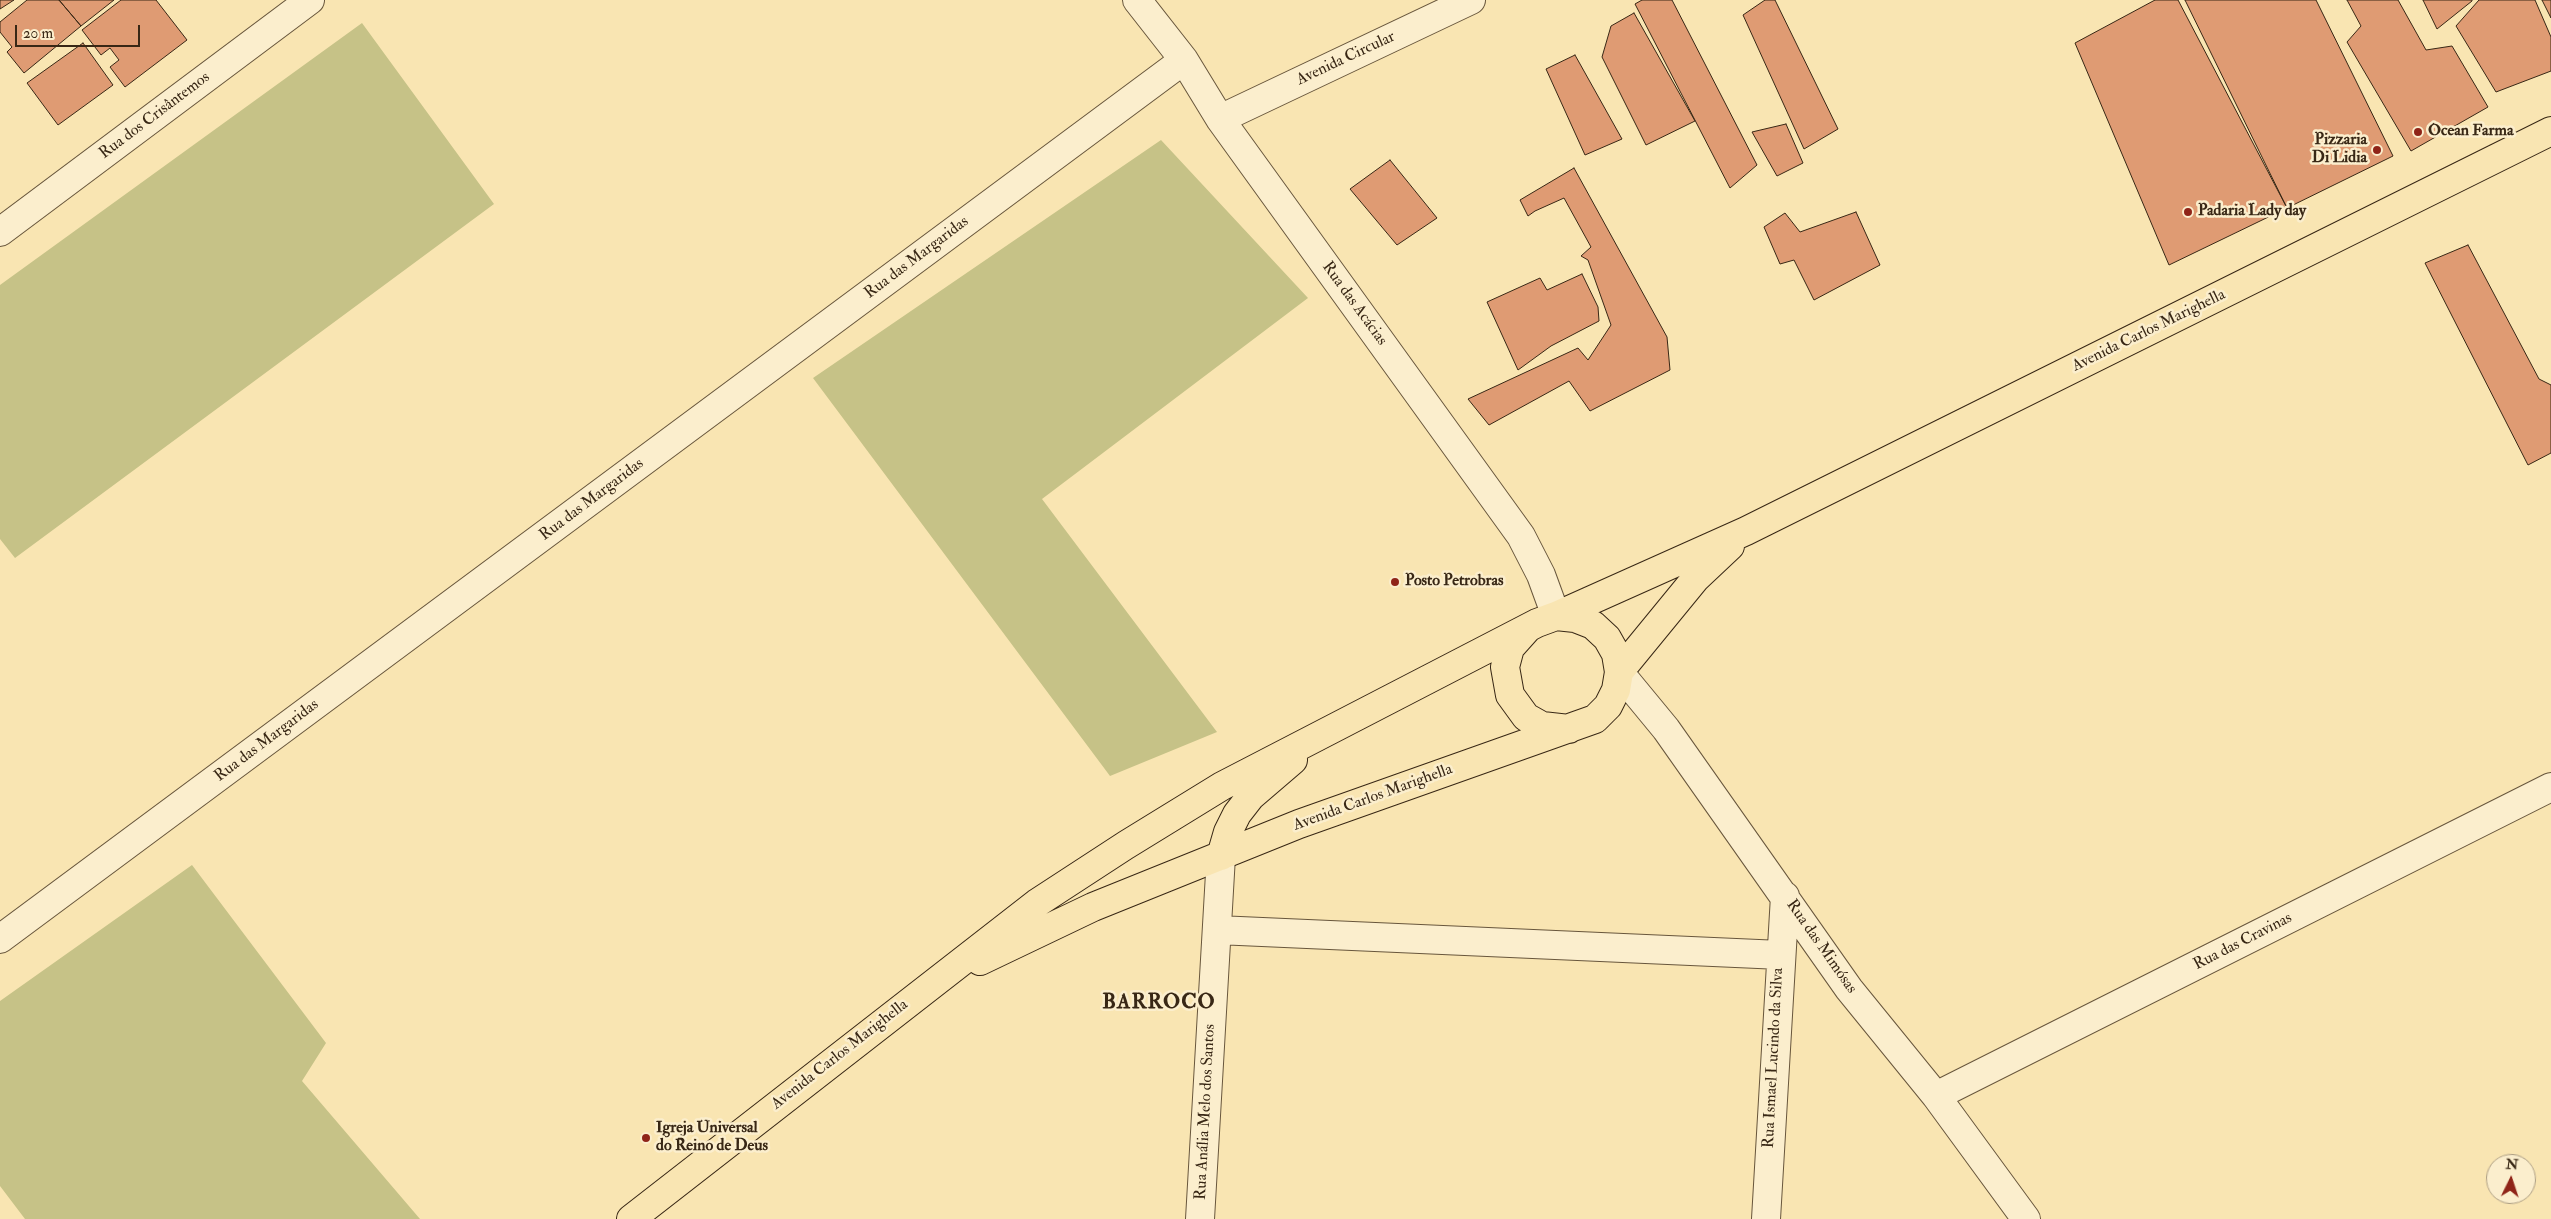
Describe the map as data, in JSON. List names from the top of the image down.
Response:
{
  "streets": {
    "main road": ["Avenida Carlos Marighella"],
    "street": [
      "Avenida Circular",
      "Rua dos Crisântemos",
      "Rua das Margaridas",
      "Rua das Acácias",
      "Rua das Cravinas",
      "Rua das Mimósas",
      "Rua Ismael Lucindo da Silva",
      "Rua Anália Melo dos Santos"
    ]
  },
  "crossings": [
    ["Avenida Circular", "Rua das Acácias"],
    ["Rua das Margaridas", "Rua das Acácias"],
    ["Rua das Acácias", "Avenida Carlos Marighella"],
    ["Rua das Acácias", "Rua das Mimósas"],
    ["Avenida Carlos Marighella", "Rua das Mimósas"],
    ["Avenida Carlos Marighella", "Rua Anália Melo dos Santos"],
    ["Rua das Cravinas", "Rua das Mimósas"],
    ["Rua das Mimósas", "Rua Ismael Lucindo da Silva"]
  ],
  "districts": ["BARROCO"],
  "places": [
    "Ocean Farma",
    "Pizzaria Di Lidia",
    "Padaria Lady day",
    "Posto Petrobras",
    "Igreja Universal do Reino de Deus"
  ],
  "scale_bar": "20 m",
  "north": "top"
}
